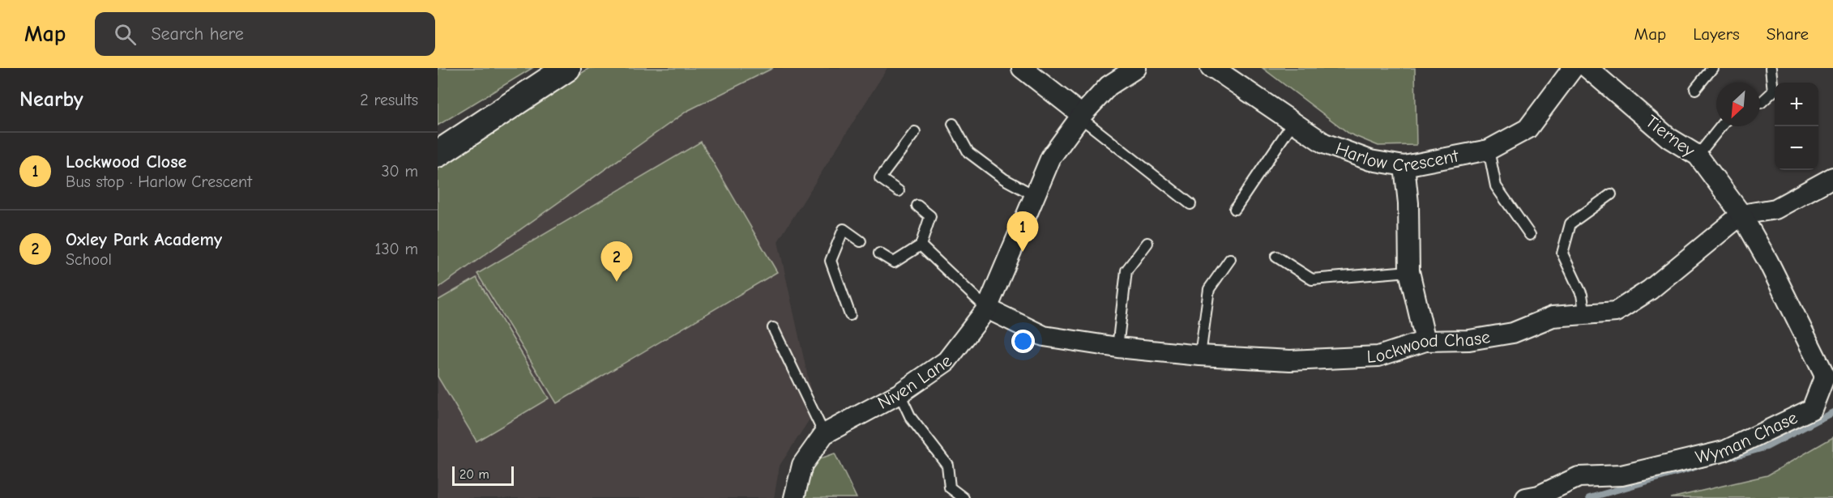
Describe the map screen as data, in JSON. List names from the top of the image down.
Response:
{
  "streets": {
    "street": [
      "Tierney",
      "Harlow Crescent",
      "Lockwood Chase",
      "Niven Lane",
      "Wyman Chase"
    ]
  },
  "crossings": [
    ["Tierney", "Lockwood Chase"],
    ["Tierney", "Wyman Chase"],
    ["Lockwood Chase", "Niven Lane"],
    ["Lockwood Chase", "Wyman Chase"]
  ],
  "scale_bar": "20 m",
  "north": "bottom left",
  "page": {
    "header": "Map",
    "search": "Search here",
    "nav": ["Map", "Layers", "Share"],
    "heading": ["Nearby", "2 results"],
    "map_buttons": ["+", "−"],
    "list": [
      {
        "mark": "1",
        "name": "Lockwood Close",
        "note": "Bus stop · Harlow Crescent",
        "value": "30 m"
      },
      {
        "mark": "2",
        "name": "Oxley Park Academy",
        "note": "School",
        "value": "130 m"
      }
    ],
    "pins": ["1", "2"],
    "scale": "20 m"
  }
}
